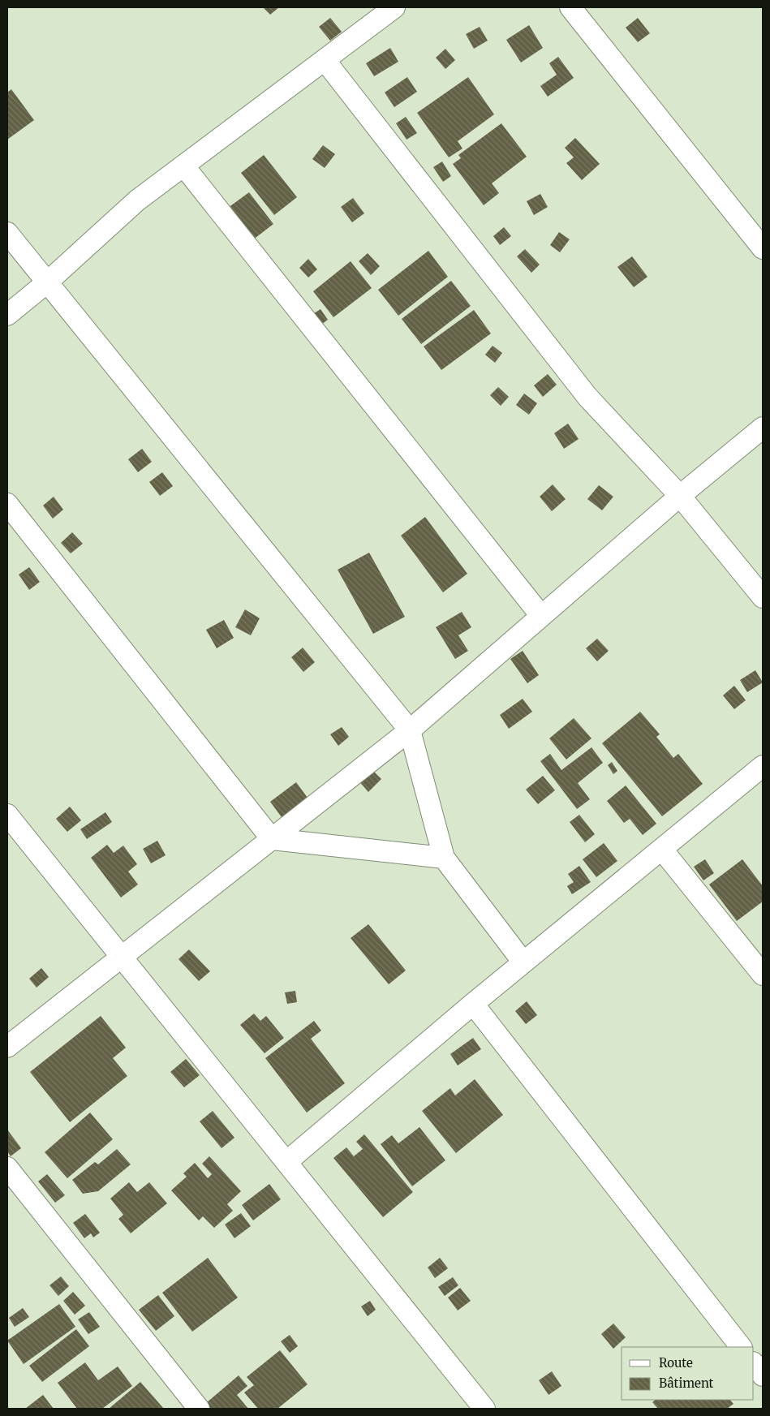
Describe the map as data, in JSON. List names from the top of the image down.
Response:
{
  "legend": ["Route", "Bâtiment"]
}
